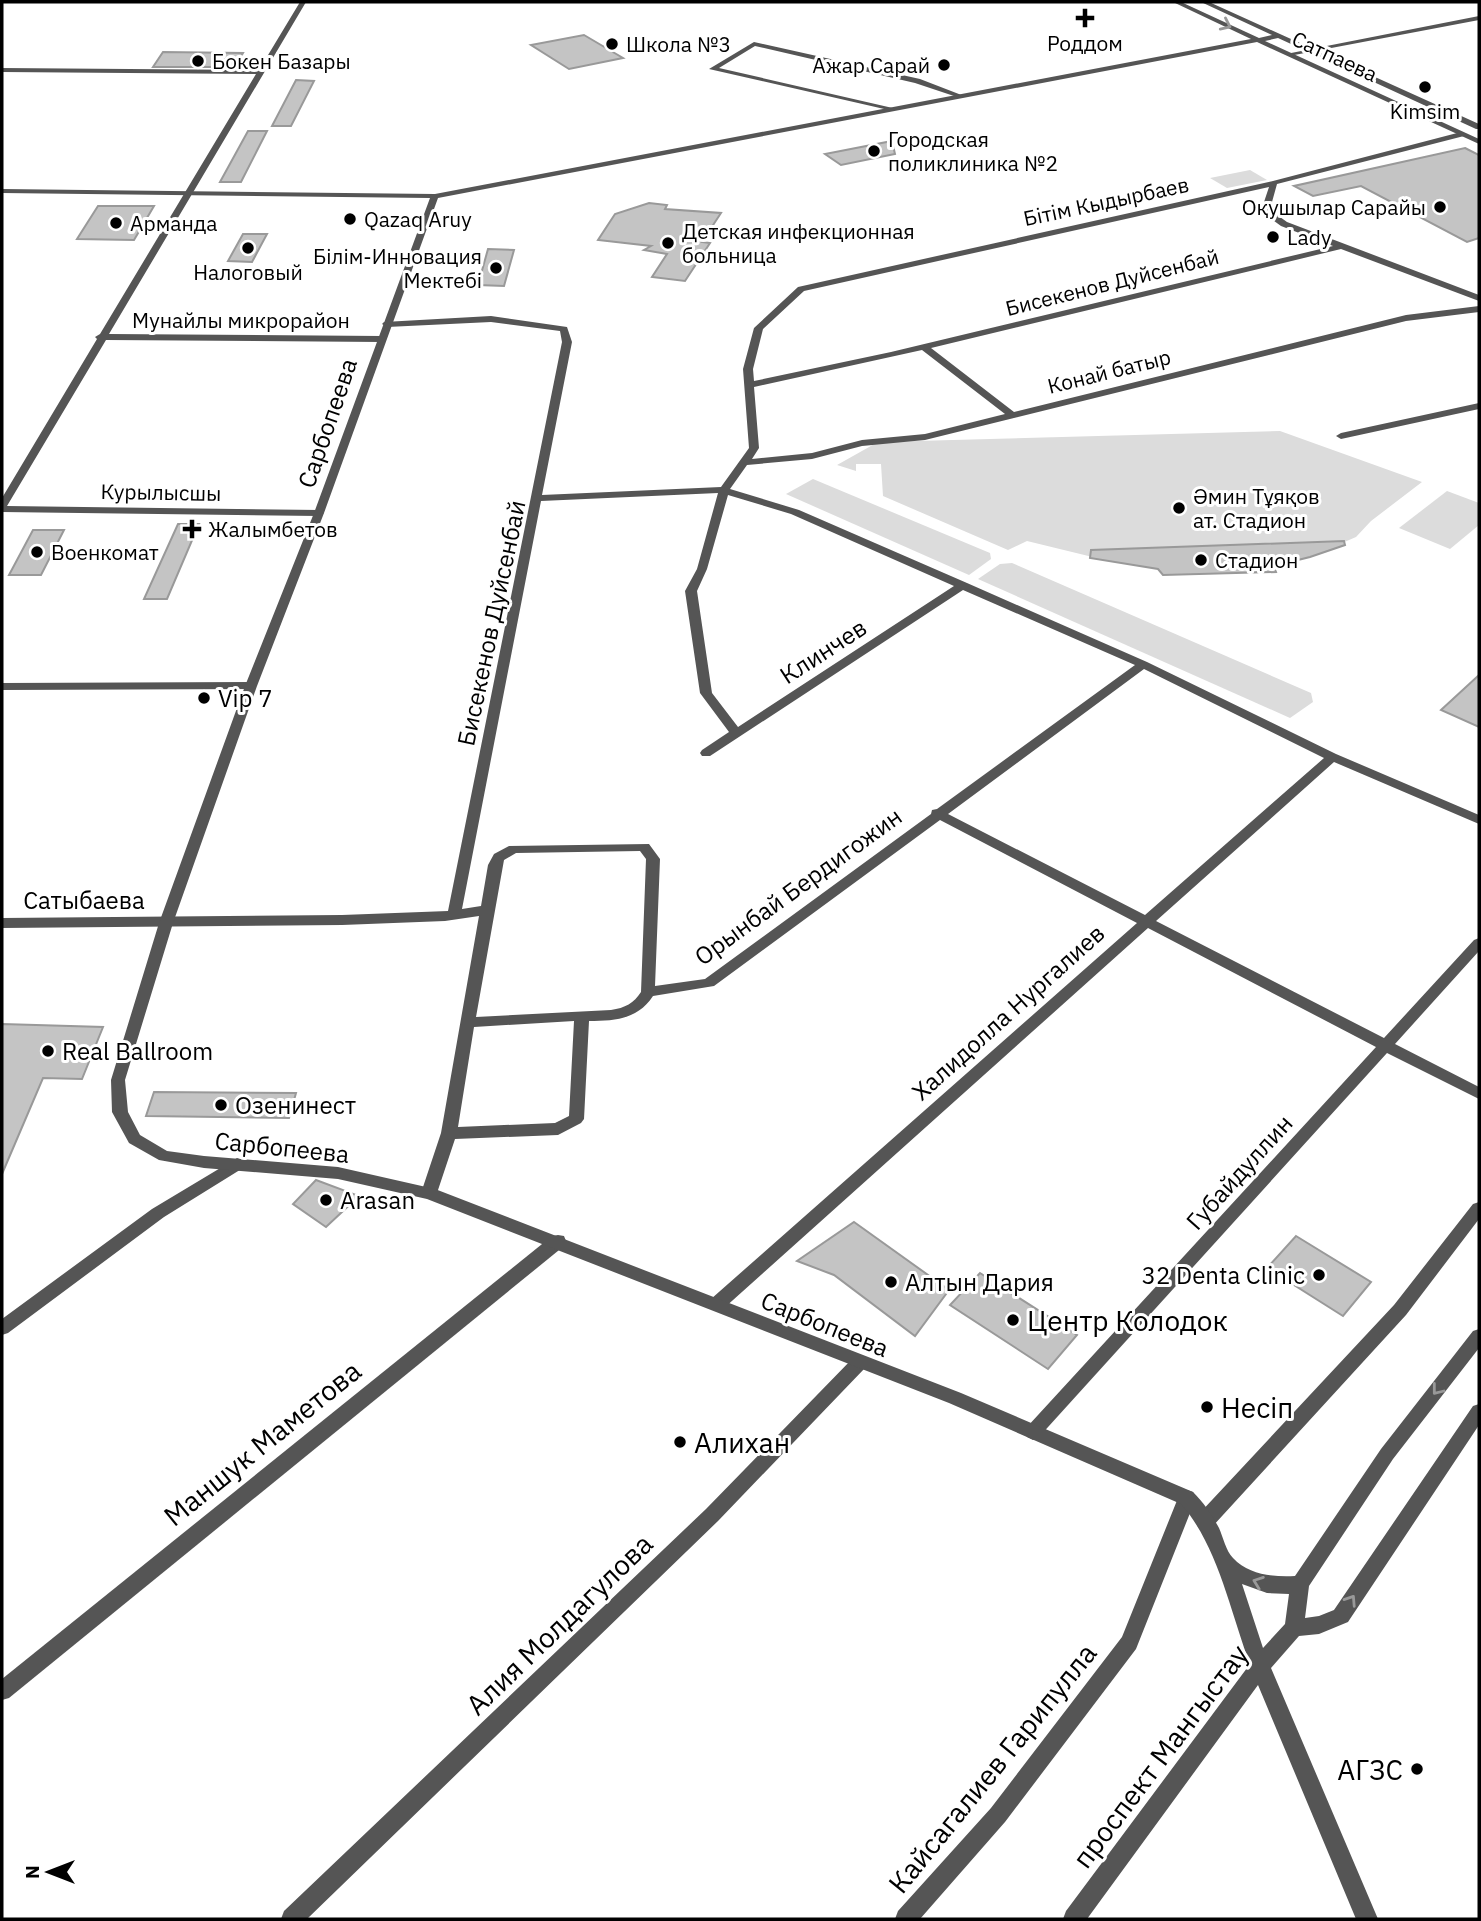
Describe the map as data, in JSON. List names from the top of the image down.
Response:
{
  "streets": {
    "street": [
      "Сатпаева",
      "Бiтiм Кыдырбаев",
      "Бисекенов Дуйсенбай",
      "Мунайлы микрорайон",
      "Конай батыр",
      "Сарбопеева",
      "Курылысшы",
      "Клинчев",
      "Орынбай Бердигожин",
      "Сатыбаева",
      "Халидолла Нургалиев",
      "Губайдуллин",
      "Маншук Маметова",
      "Алия Молдагулова",
      "проспект Мангыстау",
      "Кайсагалиев Гарипулла"
    ]
  },
  "crossings": [
    ["Сатпаева", "Бiтiм Кыдырбаев"],
    ["Бiтiм Кыдырбаев", "Бисекенов Дуйсенбай"],
    ["Бiтiм Кыдырбаев", "Конай батыр"],
    ["Бисекенов Дуйсенбай", "Мунайлы микрорайон"],
    ["Бисекенов Дуйсенбай", "Сатыбаева"],
    ["Мунайлы микрорайон", "Сарбопеева"],
    ["Сарбопеева", "Курылысшы"],
    ["Сарбопеева", "Сатыбаева"],
    ["Сарбопеева", "Халидолла Нургалиев"],
    ["Сарбопеева", "Губайдуллин"],
    ["Сарбопеева", "Маншук Маметова"],
    ["Сарбопеева", "Алия Молдагулова"],
    ["Сарбопеева", "проспект Мангыстау"],
    ["Сарбопеева", "Кайсагалиев Гарипулла"]
  ],
  "places": {
    "health": ["Роддом", "Жалымбетов"],
    "other": [
      "Школа №3",
      "Бокен Базары",
      "Ажар Сарай",
      "Kimsim",
      "Городская поликлиника №2",
      "Оқушылар Сарайы",
      "Qazaq Aruy",
      "Арманда",
      "Lady",
      "Детская инфекционная больница",
      "Налоговый",
      "Білім-Инновация Мектебі",
      "Әмин Тұяқов ат. Стадион",
      "Военкомат",
      "Стадион",
      "Vip 7",
      "Real Ballroom",
      "Озенинест",
      "Arasan",
      "32 Denta Clinic",
      "Алтын Дария",
      "Центр Колодок",
      "Несіп",
      "Алихан",
      "АГЗС"
    ]
  },
  "north": "left"
}
